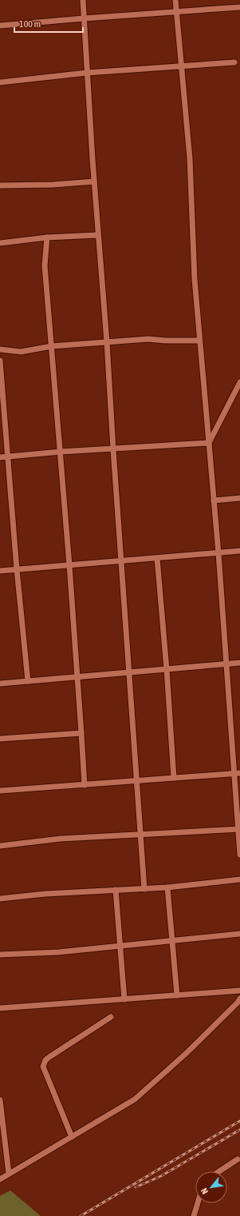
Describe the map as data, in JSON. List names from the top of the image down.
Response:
{
  "scale_bar": "100 m",
  "north": "bottom left"
}
